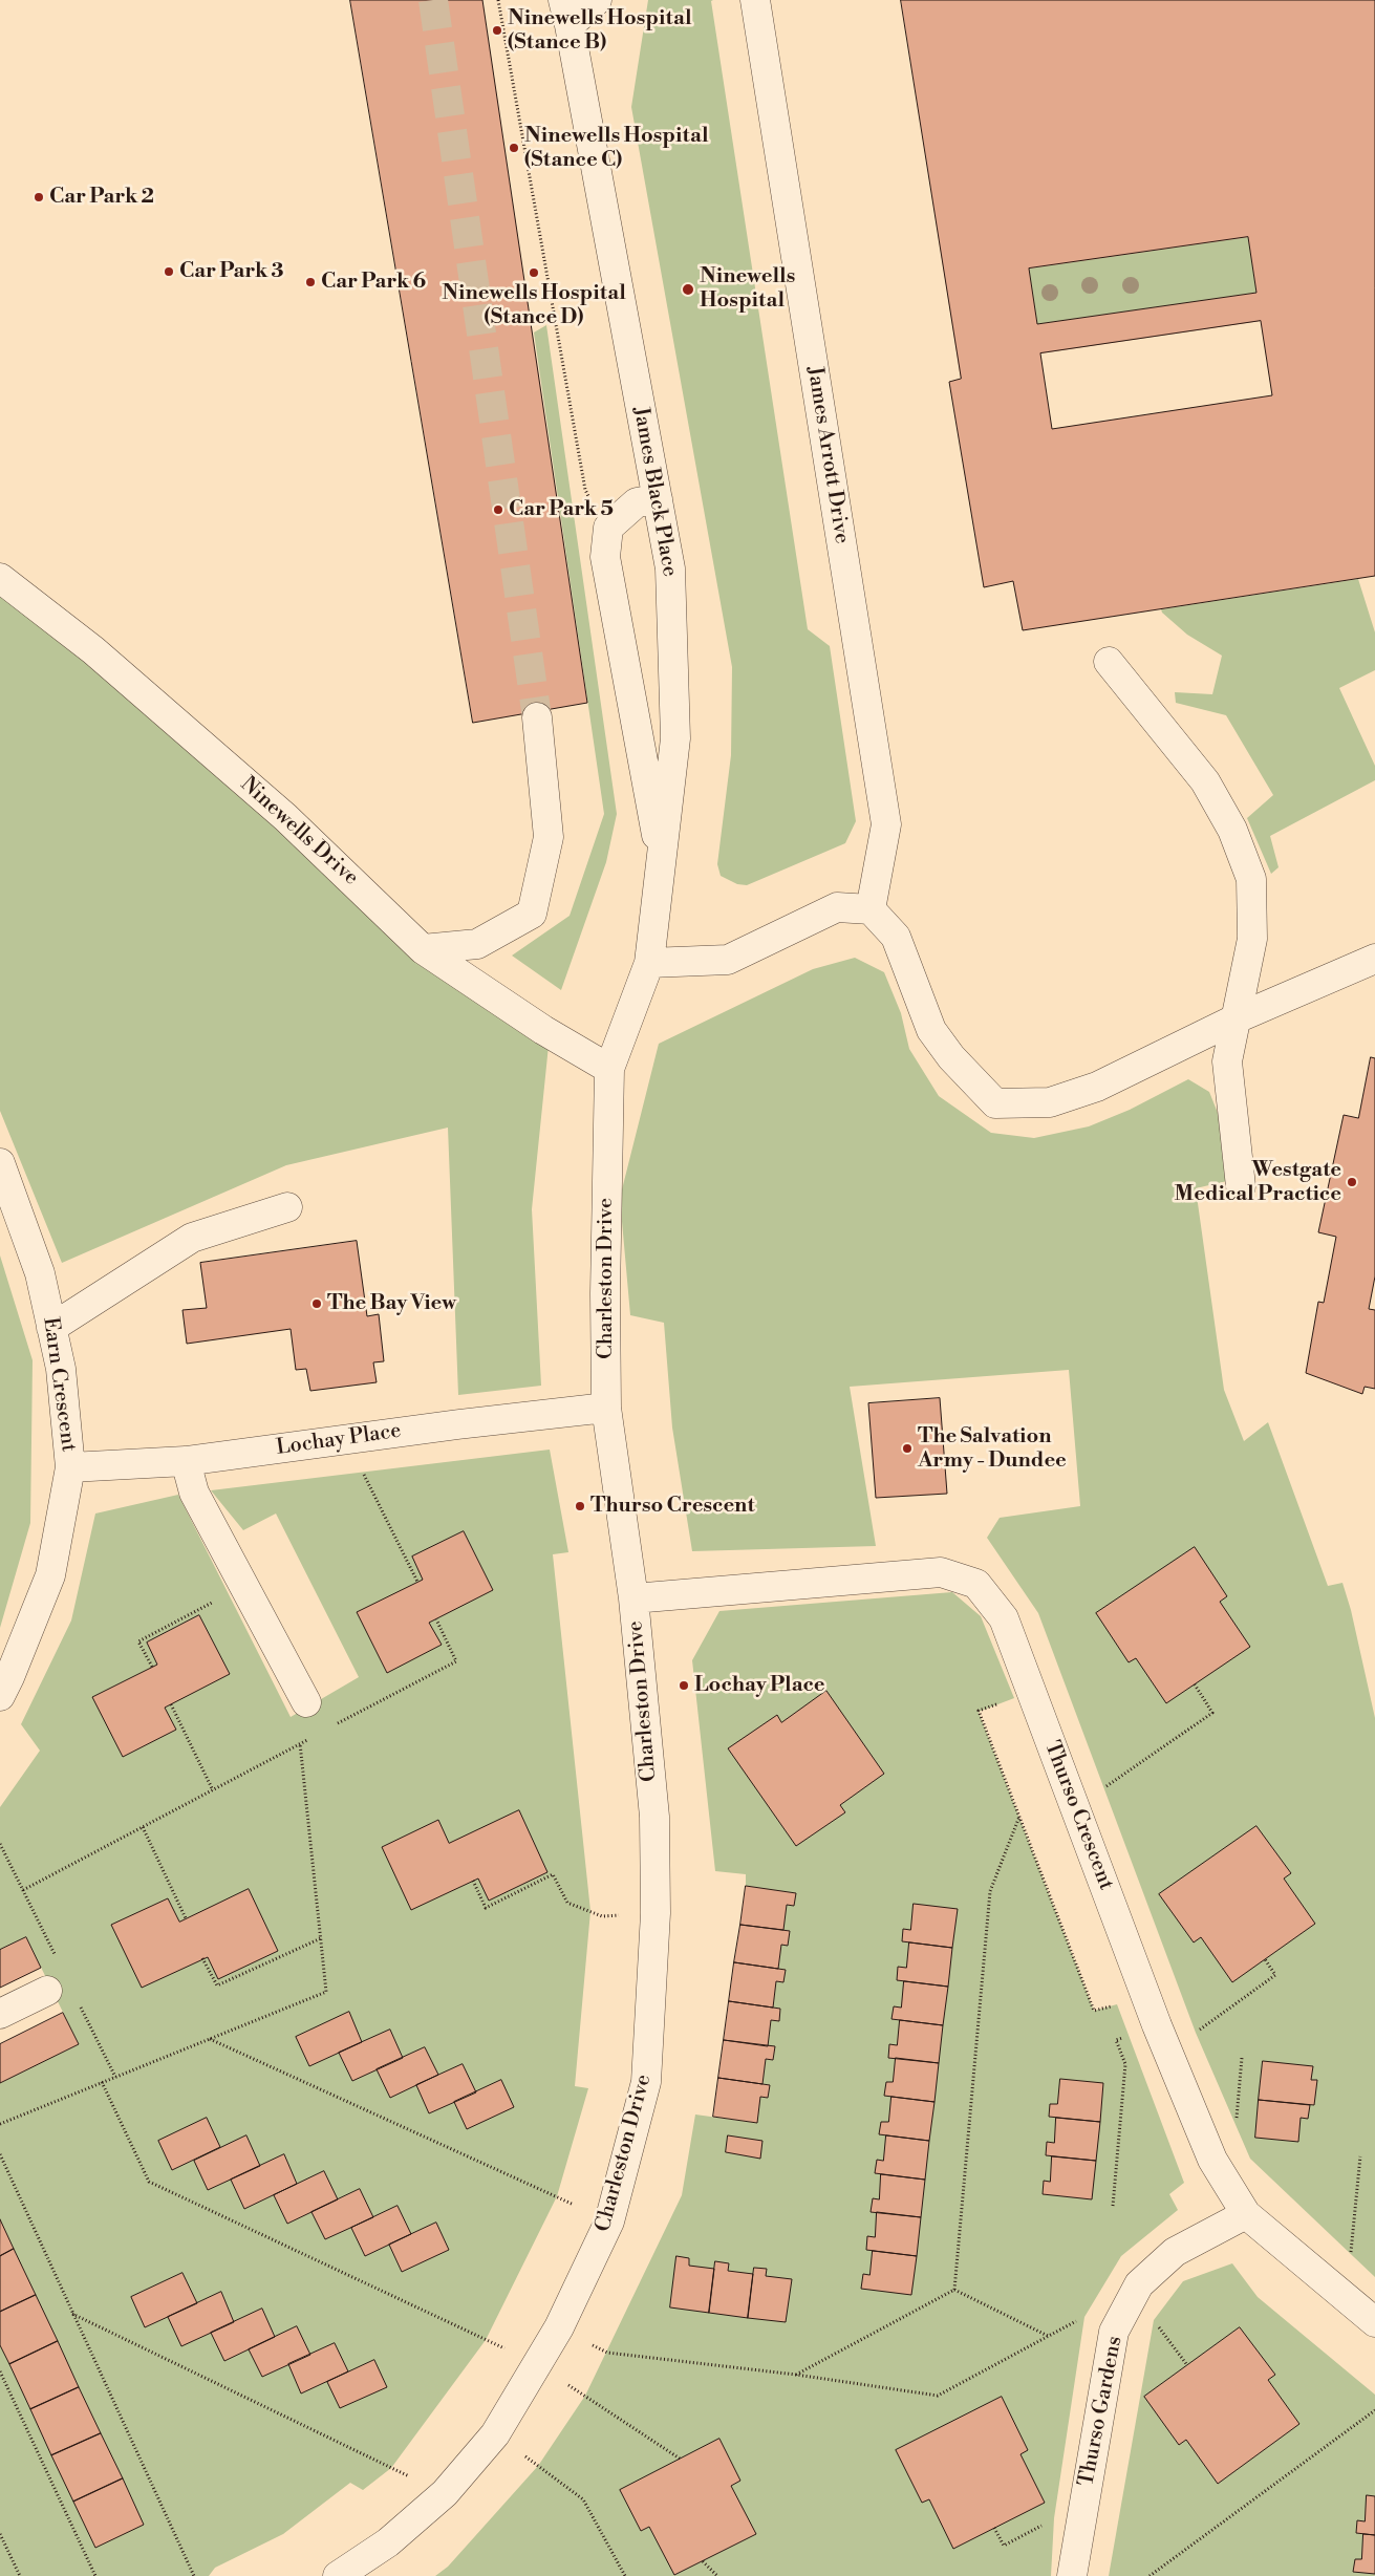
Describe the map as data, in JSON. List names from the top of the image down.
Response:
{
  "streets": {
    "street": [
      "James Arrott Drive",
      "James Black Place",
      "Ninewells Drive",
      "Charleston Drive",
      "Earn Crescent",
      "Lochay Place",
      "Thurso Crescent",
      "Thurso Gardens"
    ]
  },
  "crossings": [
    ["James Black Place", "Charleston Drive"],
    ["Ninewells Drive", "Charleston Drive"],
    ["Charleston Drive", "Lochay Place"],
    ["Charleston Drive", "Thurso Crescent"],
    ["Earn Crescent", "Lochay Place"],
    ["Thurso Crescent", "Thurso Gardens"]
  ],
  "places": [
    "Ninewells Hospital (Stance B)",
    "Ninewells Hospital (Stance C)",
    "Car Park 2",
    "Car Park 3",
    "Ninewells Hospital (Stance D)",
    "Car Park 6",
    "Ninewells Hospital",
    "Car Park 5",
    "Westgate Medical Practice",
    "The Bay View",
    "The Salvation Army - Dundee",
    "Thurso Crescent",
    "Lochay Place"
  ]
}
